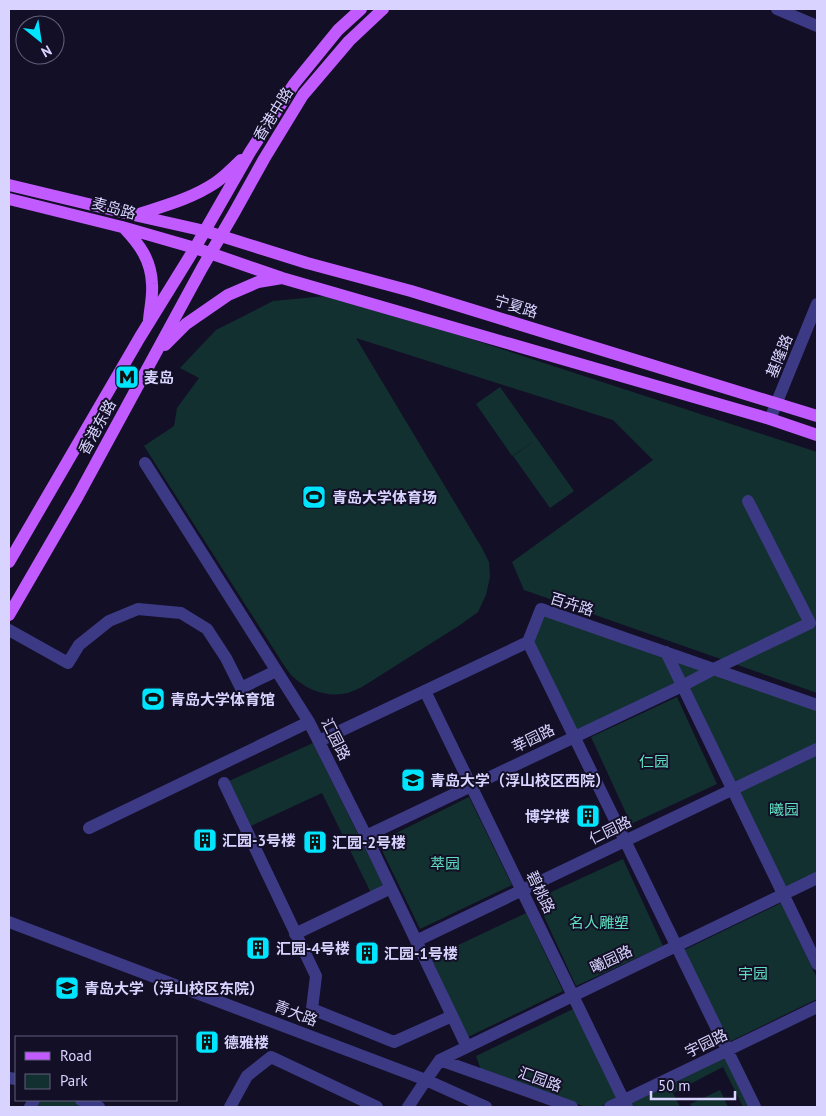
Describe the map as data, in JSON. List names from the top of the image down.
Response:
{
  "streets": {
    "main road": [
      "香港中路",
      "麦岛路",
      "宁夏路",
      "香港东路"
    ],
    "street": [
      "基隆路",
      "百卉路",
      "汇园路",
      "仁园路",
      "碧桃路",
      "曦园路",
      "青大路",
      "宇园路"
    ]
  },
  "crossings": [
    ["香港中路", "麦岛路"],
    ["香港中路", "宁夏路"],
    ["香港中路", "香港东路"],
    ["麦岛路", "宁夏路"],
    ["麦岛路", "香港东路"],
    ["宁夏路", "基隆路"],
    ["宁夏路", "香港东路"],
    ["汇园路", "仁园路"],
    ["汇园路", "曦园路"],
    ["仁园路", "碧桃路"],
    ["碧桃路", "曦园路"],
    ["碧桃路", "宇园路"],
    ["曦园路", "青大路"]
  ],
  "parks": [
    "仁园",
    "曦园",
    "萃园",
    "名人雕塑",
    "宇园"
  ],
  "places": {
    "metro station": ["麦岛"],
    "sports": ["青岛大学体育场", "青岛大学体育馆"],
    "school or university": ["青岛大学（浮山校区西院）", "青岛大学（浮山校区东院）"],
    "building": [
      "博学楼",
      "汇园-3号楼",
      "汇园-2号楼",
      "汇园-4号楼",
      "汇园-1号楼",
      "德雅楼"
    ]
  },
  "legend": ["Road", "Park"],
  "scale_bar": "50 m",
  "north": "bottom right"
}
